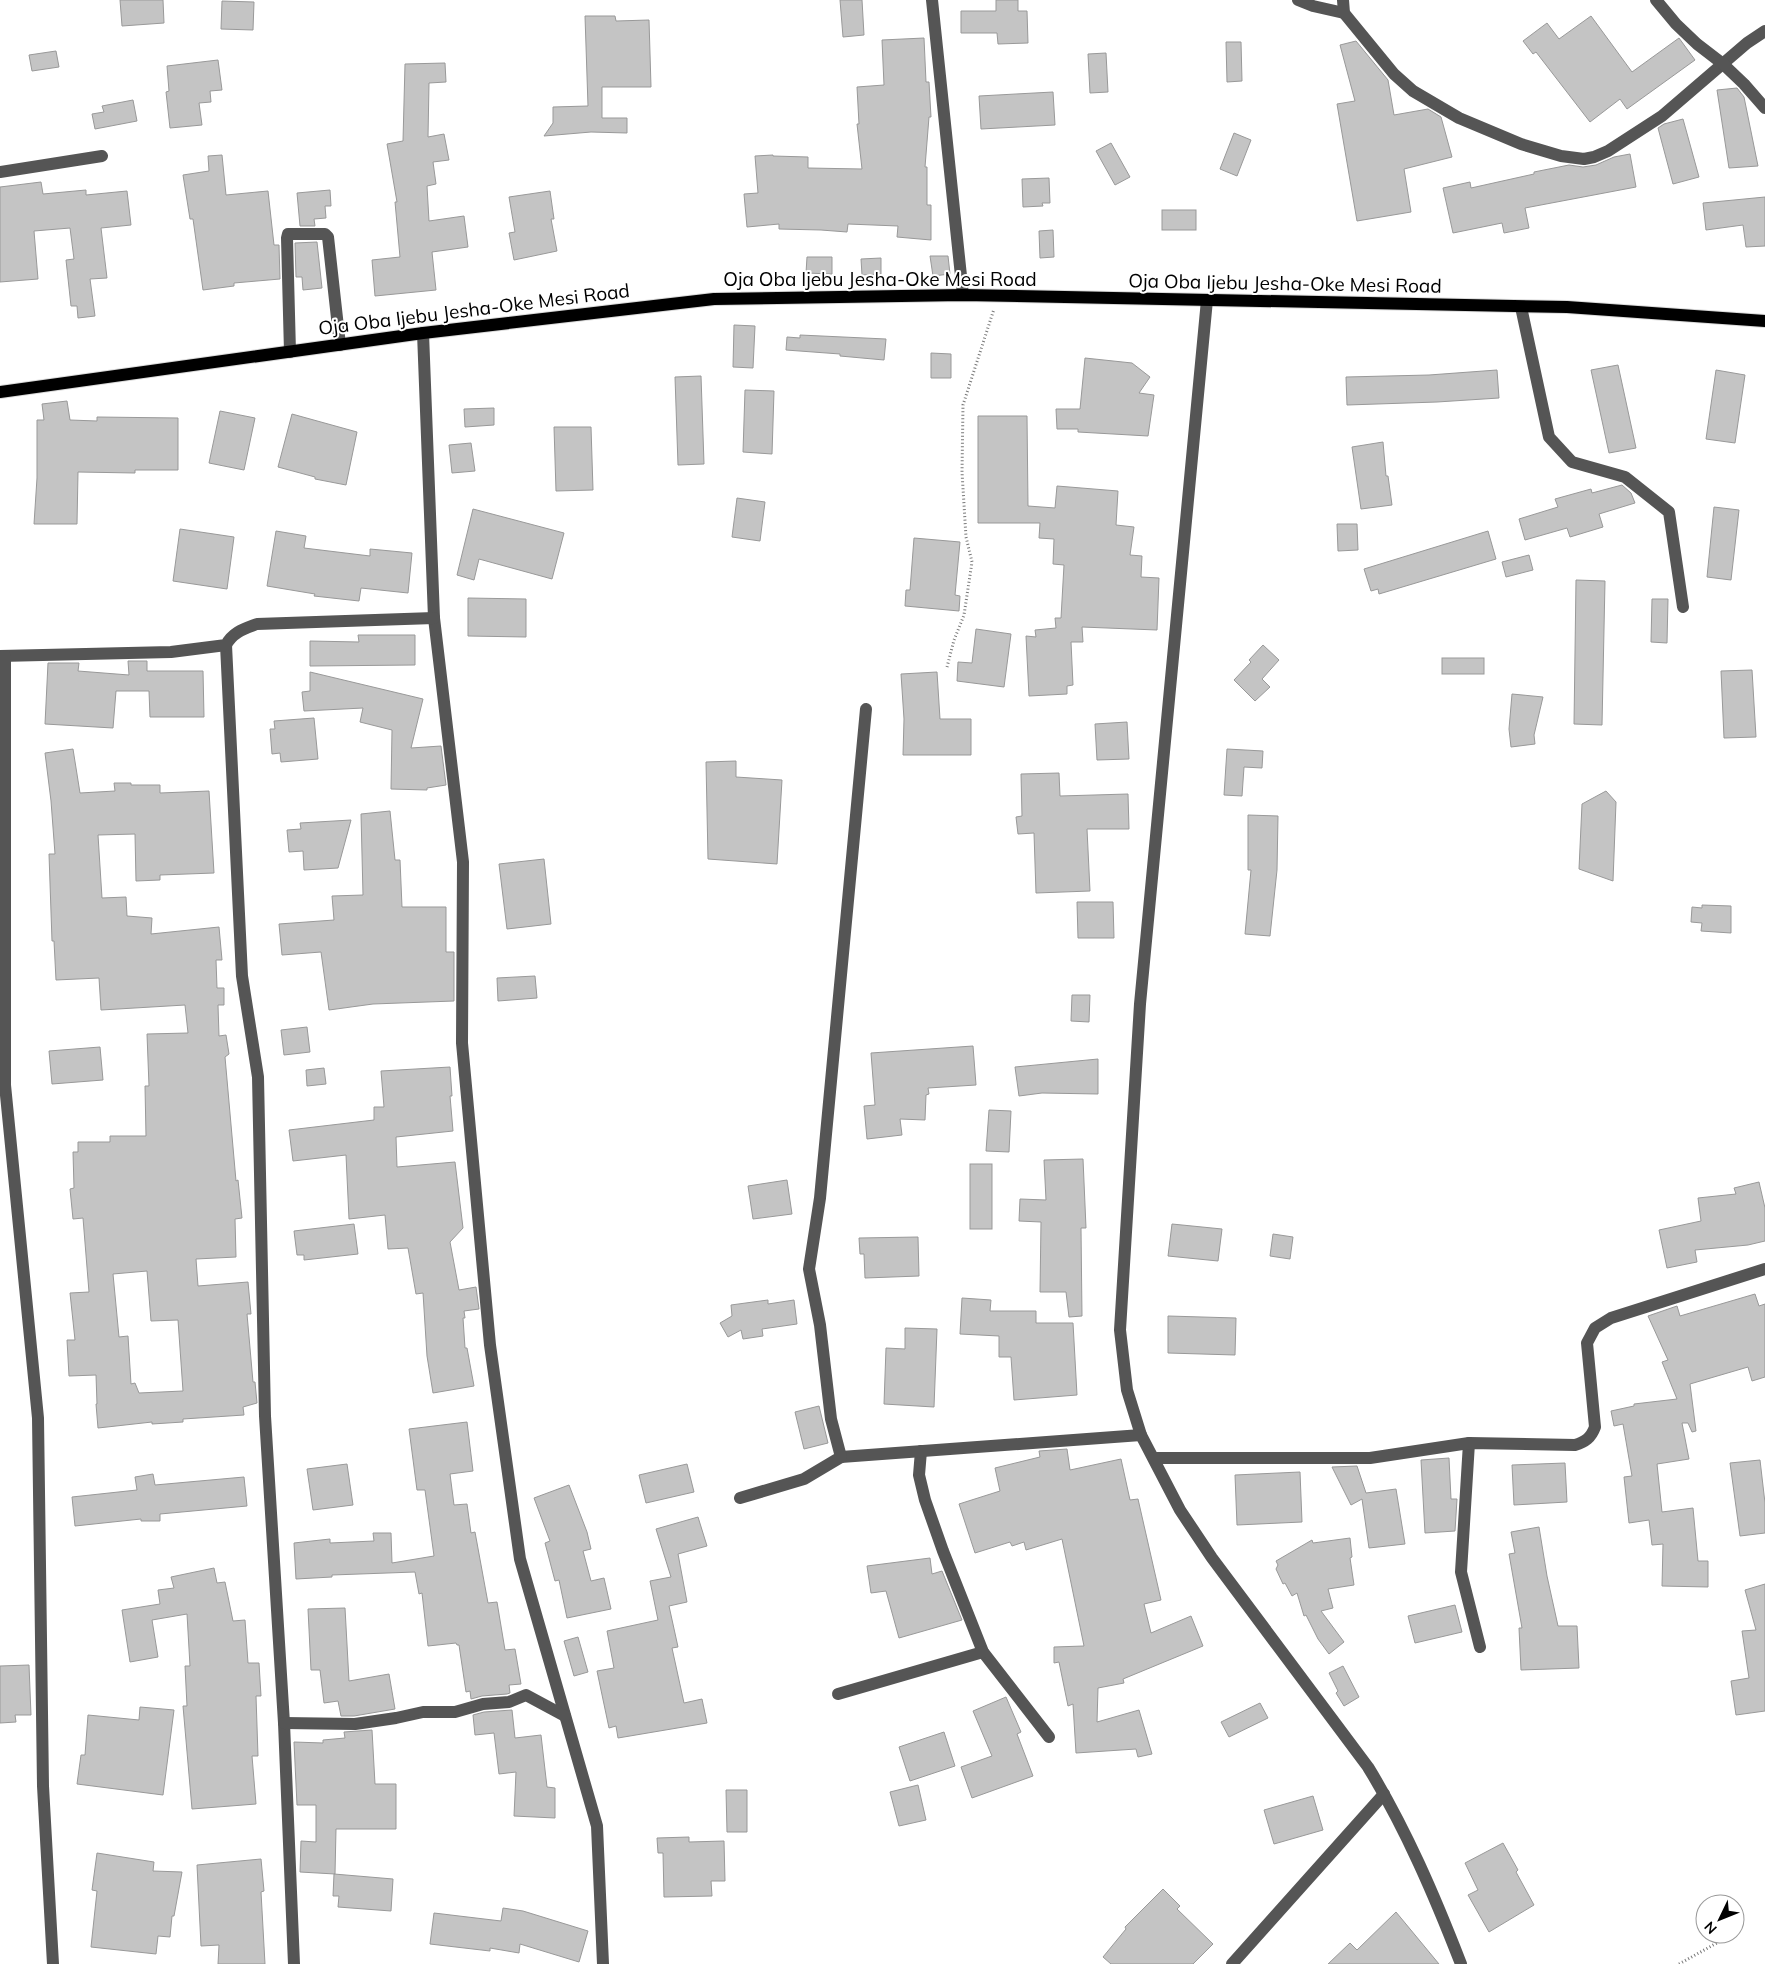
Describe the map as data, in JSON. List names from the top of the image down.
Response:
{
  "streets": {
    "main road": ["Oja Oba Ijebu Jesha-Oke Mesi Road"]
  },
  "north": "bottom left"
}
